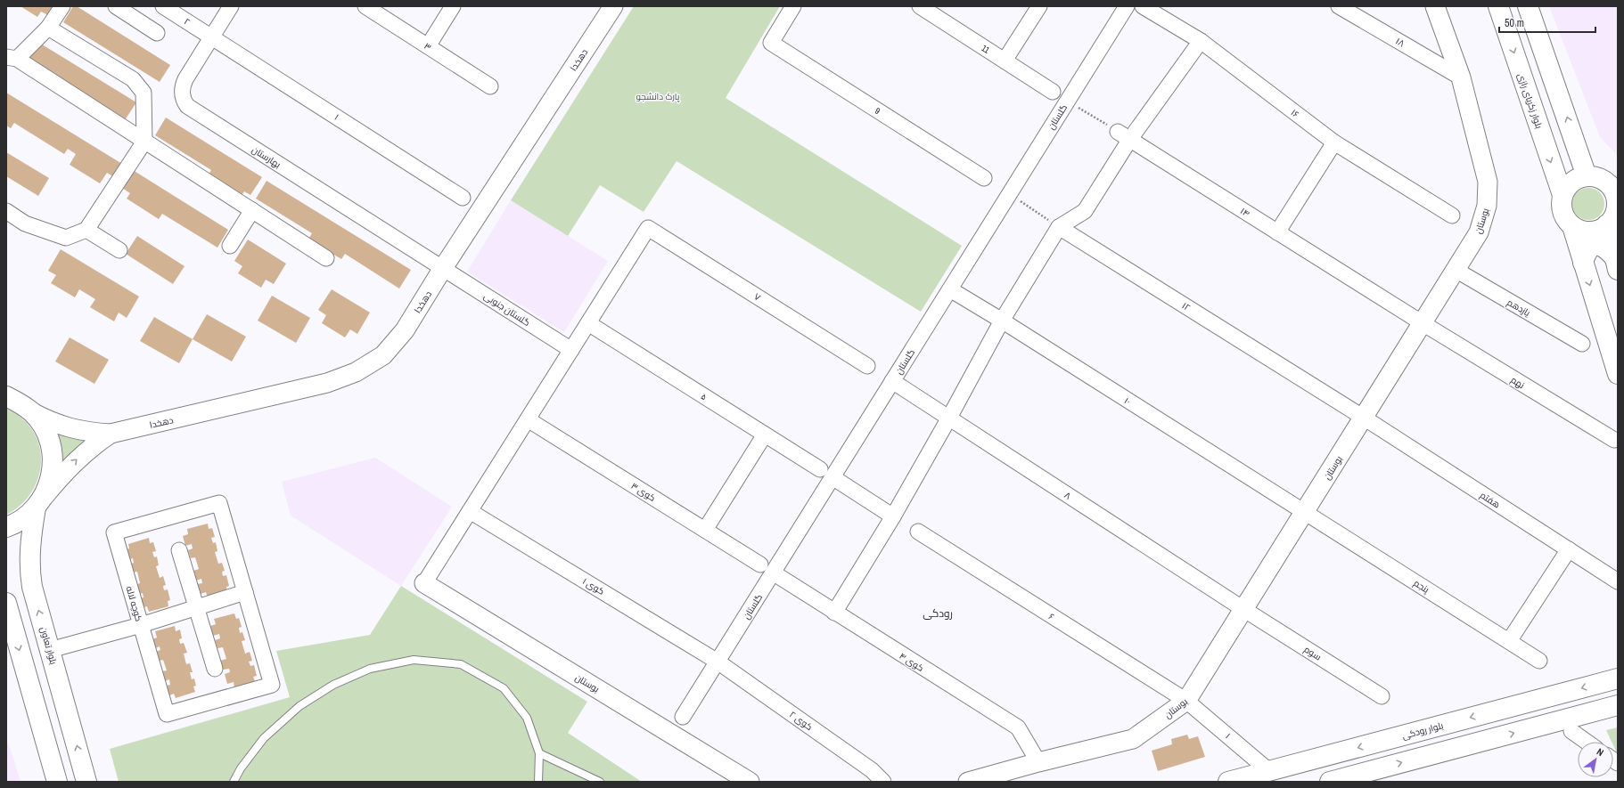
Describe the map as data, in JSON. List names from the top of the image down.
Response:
{
  "streets": {
    "main road": ["بلوار زکریای رازی", "بلوار تعاون", "بلوار رودکی"],
    "street": [
      "۲",
      "۱۸",
      "۳",
      "11",
      "دهخدا",
      "9",
      "۱۶",
      "۱",
      "گلستان",
      "بهارستان",
      "۱۴",
      "بوستان",
      "۷",
      "۱۲",
      "یازدهم",
      "گلستان جنوبی",
      "نهم",
      "۵",
      "۱۰",
      "کوی ۳",
      "۸",
      "هفتم",
      "کوی ۱",
      "پنجم",
      "کوچه لاله",
      "۶",
      "سوم",
      "کوی ۴",
      "کوی ۲"
    ]
  },
  "crossings": [
    ["۲", "۱"],
    ["۲", "بهارستان"],
    ["۱۸", "بوستان"],
    ["دهخدا", "بهارستان"],
    ["دهخدا", "گلستان جنوبی"],
    ["۱", "بهارستان"],
    ["۱", "بوستان"],
    ["۱", "۶"],
    ["۱", "بلوار رودکی"],
    ["گلستان", "۵"],
    ["گلستان", "۱۰"],
    ["گلستان", "۸"],
    ["گلستان", "کوی ۱"],
    ["گلستان", "کوی ۴"],
    ["گلستان", "کوی ۲"],
    ["بهارستان", "گلستان جنوبی"],
    ["۱۴", "بوستان"],
    ["۱۴", "نهم"],
    ["بوستان", "۱۲"],
    ["بوستان", "یازدهم"],
    ["بوستان", "نهم"],
    ["بوستان", "۱۰"],
    ["بوستان", "۸"],
    ["بوستان", "هفتم"],
    ["بوستان", "پنجم"],
    ["بوستان", "۶"],
    ["بوستان", "سوم"],
    ["بوستان", "کوی ۴"],
    ["۷", "۵"],
    ["۱۲", "هفتم"],
    ["۱۰", "پنجم"],
    ["۸", "سوم"],
    ["کوی ۱", "کوی ۲"],
    ["کوچه لاله", "بلوار تعاون"]
  ],
  "districts": ["رودکی"],
  "parks": ["پارک دانشجو"],
  "scale_bar": "50 m",
  "north": "top right"
}
